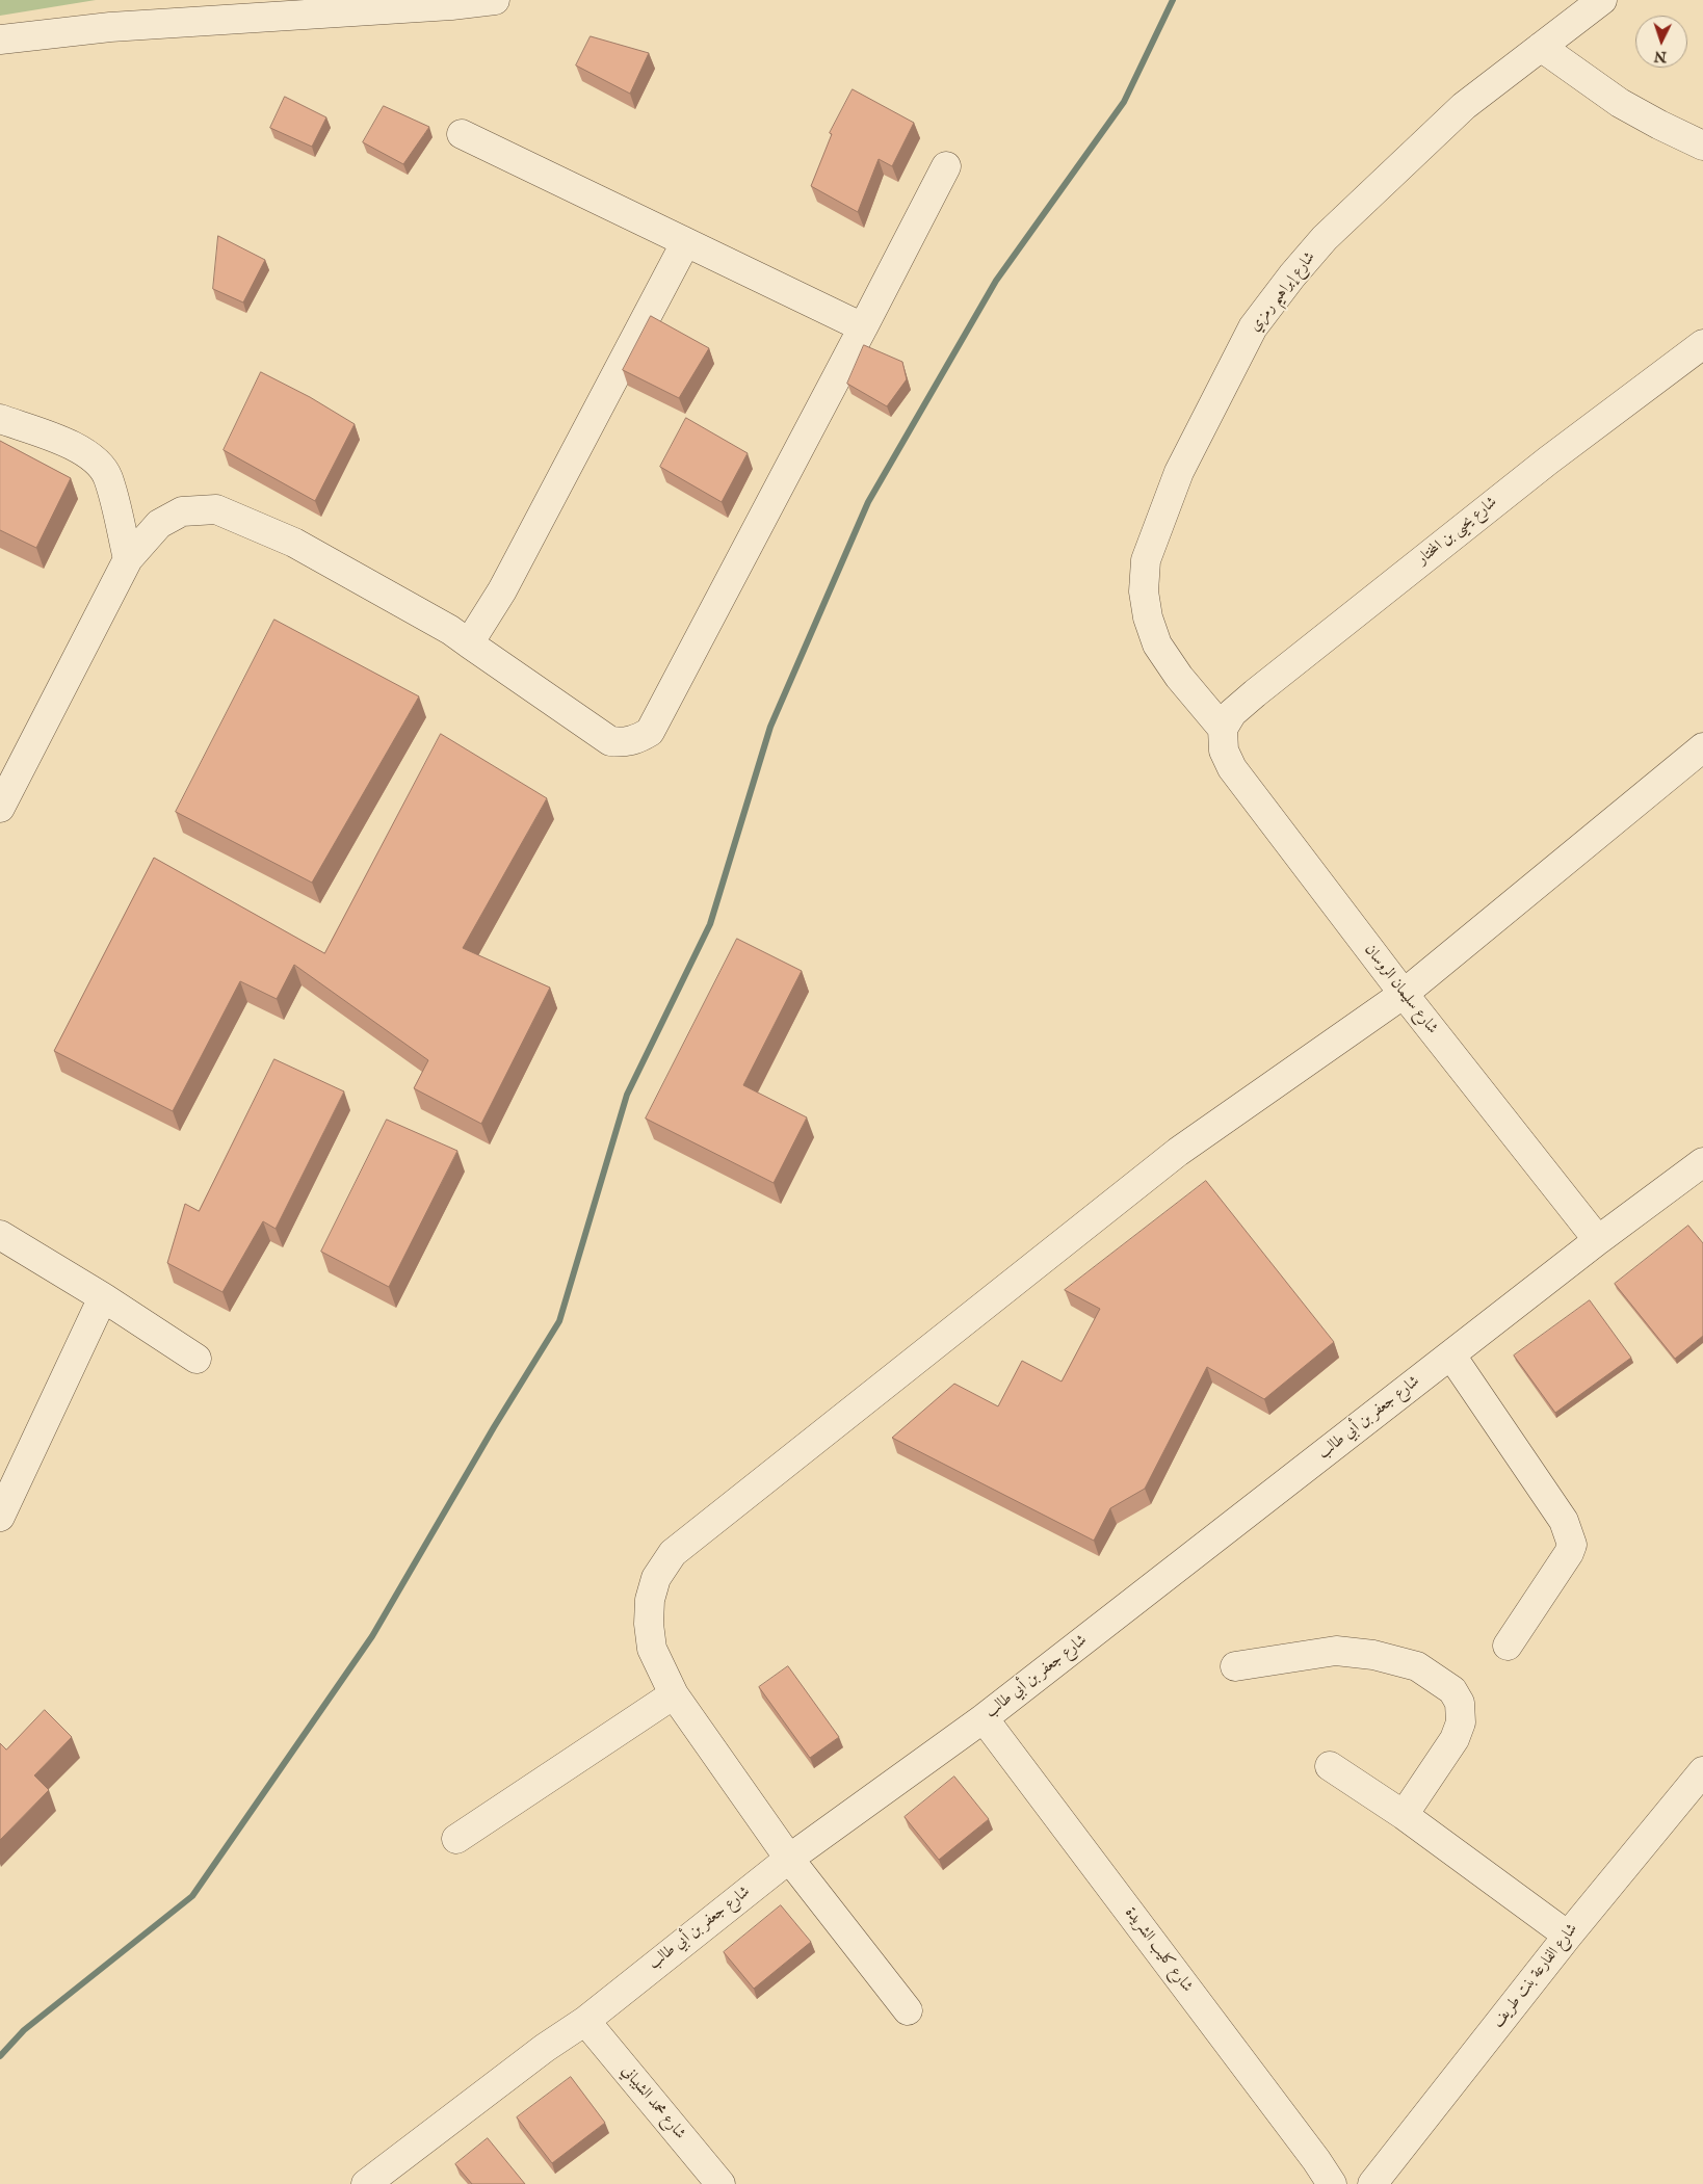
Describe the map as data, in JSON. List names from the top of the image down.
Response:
{
  "streets": {
    "street": [
      "شارع إبراهيم رمزي",
      "شارع يحيى بن المختار",
      "شارع سليمان الروسان",
      "شارع جعفر بن أبي طالب",
      "شارع كليب الشريدة",
      "شارع الفارعة بنت طريف",
      "شارع محمد الشيباني"
    ]
  },
  "crossings": [
    ["شارع إبراهيم رمزي", "شارع يحيى بن المختار"],
    ["شارع إبراهيم رمزي", "شارع سليمان الروسان"],
    ["شارع يحيى بن المختار", "شارع سليمان الروسان"],
    ["شارع سليمان الروسان", "شارع جعفر بن أبي طالب"],
    ["شارع جعفر بن أبي طالب", "شارع كليب الشريدة"],
    ["شارع جعفر بن أبي طالب", "شارع محمد الشيباني"]
  ],
  "north": "bottom"
}
